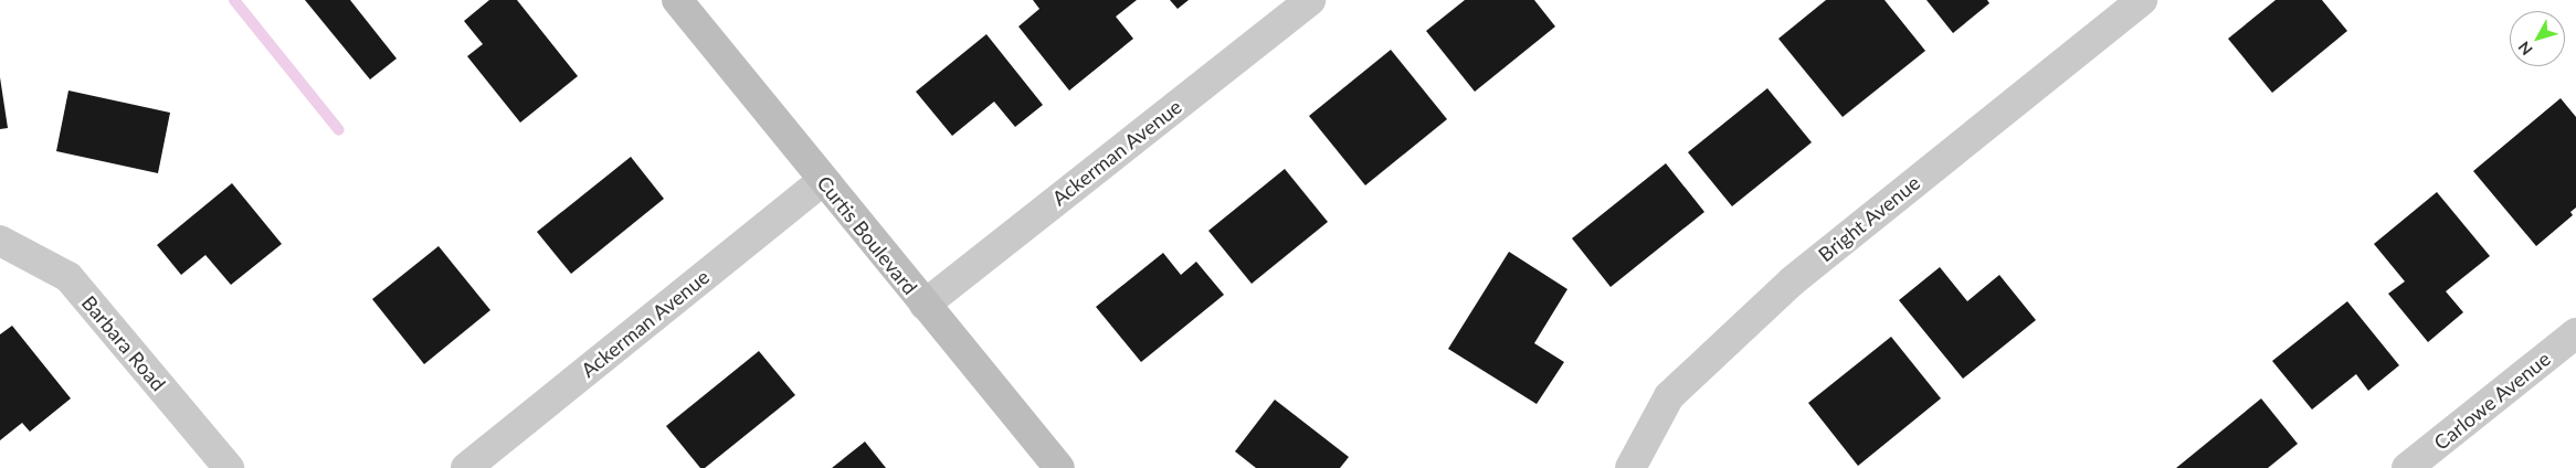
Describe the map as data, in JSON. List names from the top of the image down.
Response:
{
  "streets": {
    "street": [
      "Ackerman Avenue",
      "Bright Avenue",
      "Curtis Boulevard",
      "Barbara Road",
      "Carlowe Avenue"
    ]
  },
  "crossings": [
    ["Ackerman Avenue", "Curtis Boulevard"]
  ],
  "north": "bottom left"
}
